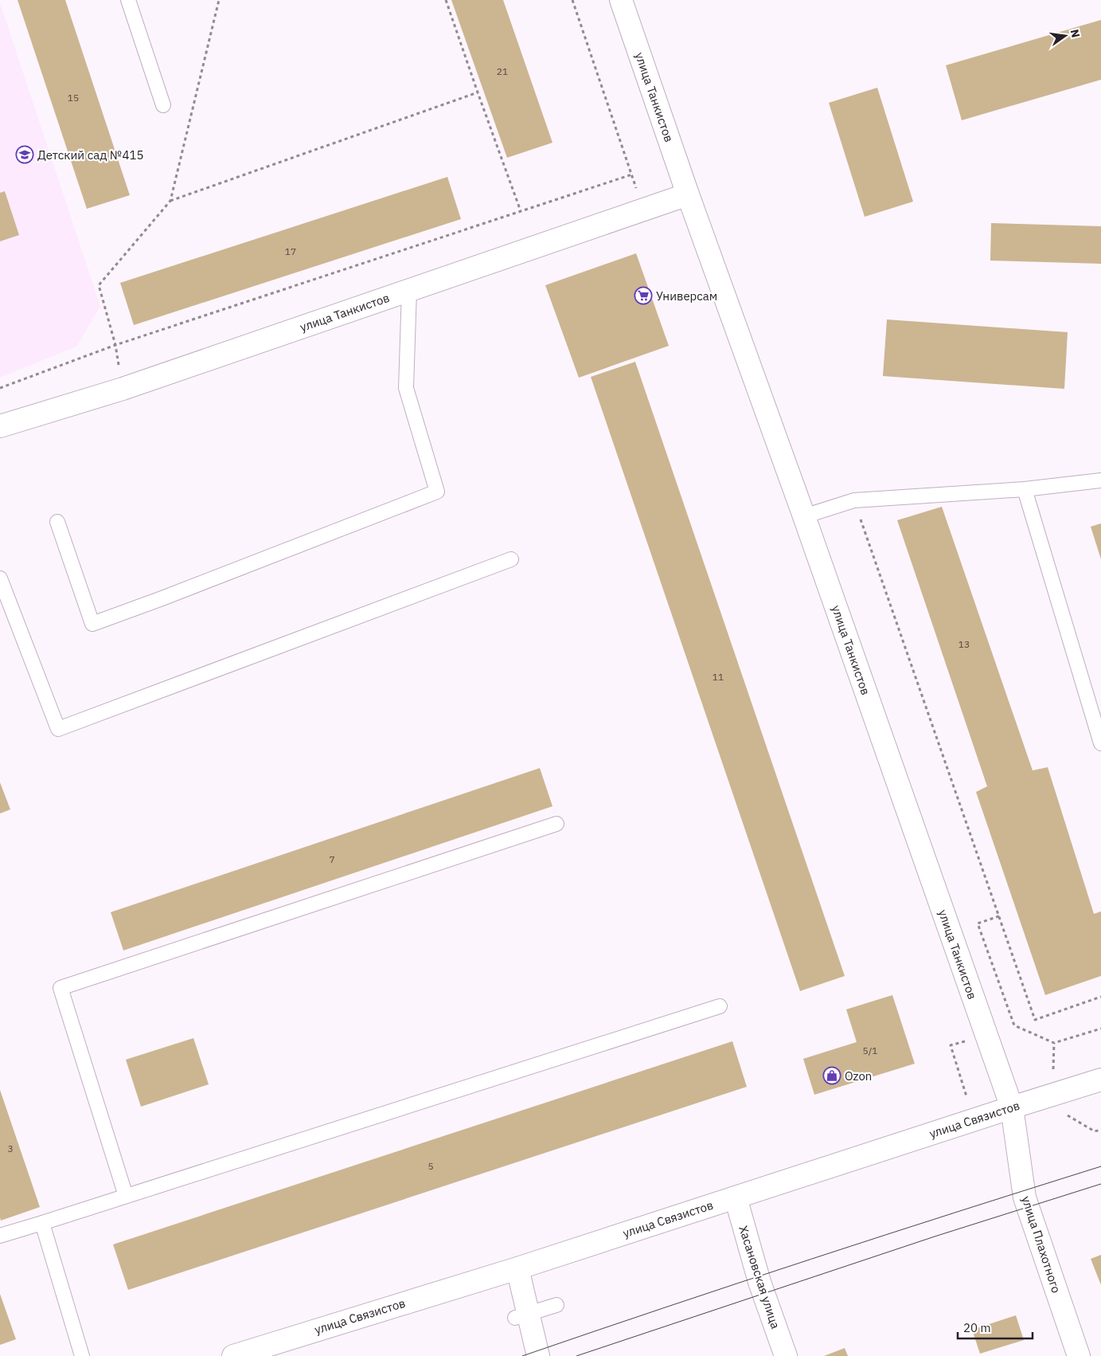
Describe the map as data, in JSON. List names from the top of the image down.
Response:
{
  "streets": {
    "street": [
      "улица Танкистов",
      "улица Связистов",
      "улица Плахотного",
      "Хасановская улица"
    ]
  },
  "crossings": [
    ["улица Танкистов", "улица Связистов"],
    ["улица Танкистов", "улица Плахотного"],
    ["улица Связистов", "улица Плахотного"],
    ["улица Связистов", "Хасановская улица"]
  ],
  "places": {
    "school or university": ["Детский сад №415"],
    "supermarket": ["Универсам"],
    "shop": ["Ozon"]
  },
  "house_numbers": [
    "21",
    "15",
    "17",
    "13",
    "11",
    "7",
    "5/1",
    "3",
    "5"
  ],
  "scale_bar": "20 m",
  "north": "right"
}
